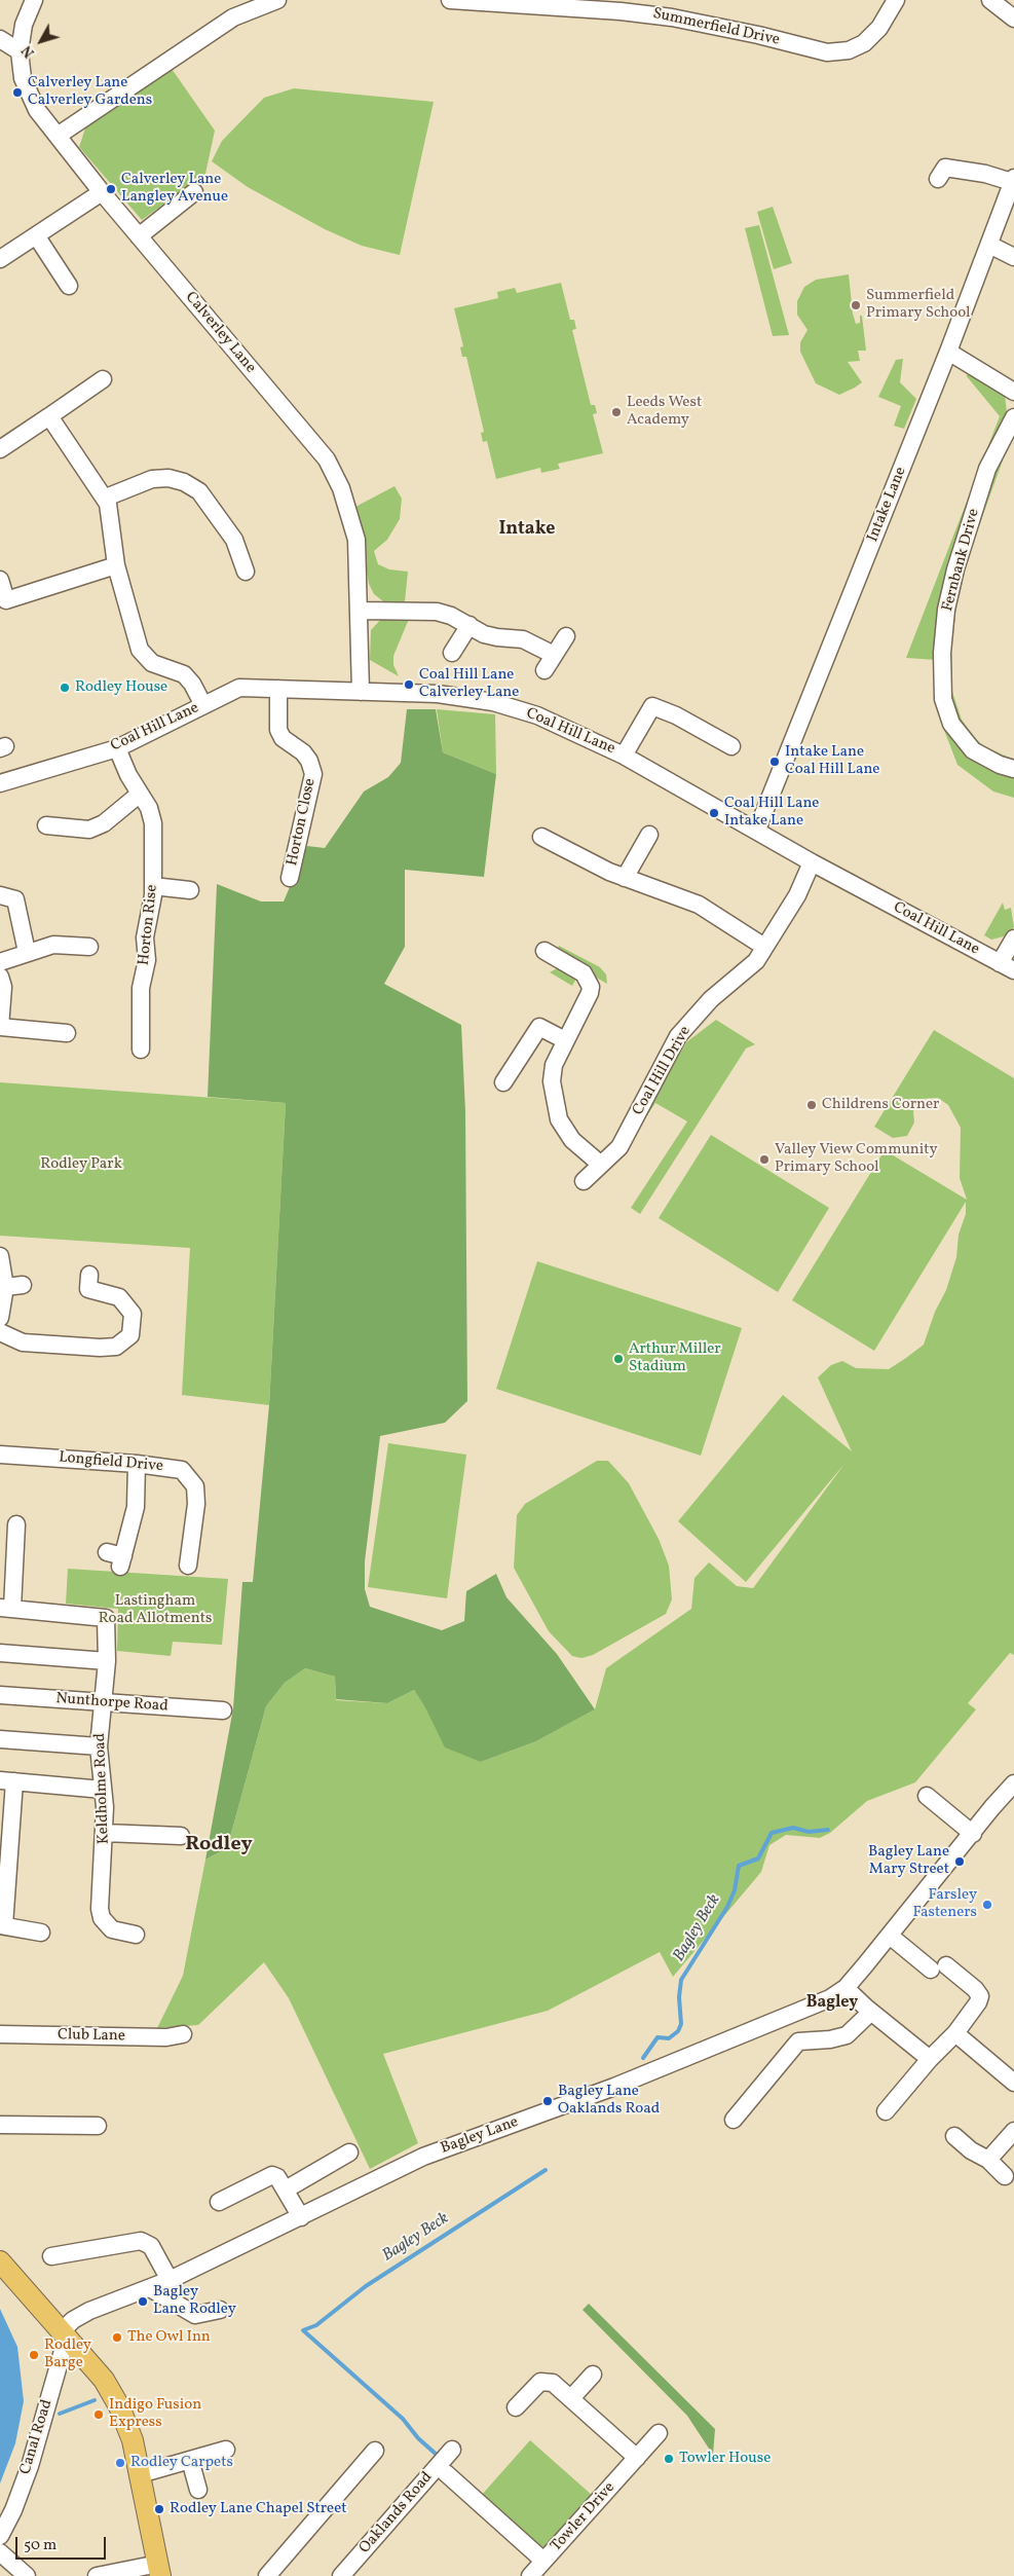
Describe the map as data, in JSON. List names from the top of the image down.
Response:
{
  "streets": {
    "street": [
      "Summerfield Drive",
      "Calverley Lane",
      "Intake Lane",
      "Fernbank Drive",
      "Coal Hill Lane",
      "Horton Close",
      "Horton Rise",
      "Coal Hill Drive",
      "Longfield Drive",
      "Nunthorpe Road",
      "Keldholme Road",
      "Club Lane",
      "Bagley Lane",
      "Canal Road",
      "Oaklands Road",
      "Towler Drive"
    ]
  },
  "crossings": [
    ["Calverley Lane", "Coal Hill Lane"],
    ["Intake Lane", "Coal Hill Lane"],
    ["Coal Hill Lane", "Horton Close"],
    ["Coal Hill Lane", "Horton Rise"],
    ["Coal Hill Lane", "Coal Hill Drive"],
    ["Nunthorpe Road", "Keldholme Road"],
    ["Bagley Lane", "Canal Road"]
  ],
  "districts": ["Intake", "Rodley", "Bagley"],
  "water": ["Bagley Beck"],
  "parks": ["Rodley Park", "Lastingham Road Allotments"],
  "places": [
    "Calverley Lane Calverley Gardens",
    "Calverley Lane Langley Avenue",
    "Summerfield Primary School",
    "Leeds West Academy",
    "Coal Hill Lane Calverley Lane",
    "Rodley House",
    "Intake Lane Coal Hill Lane",
    "Coal Hill Lane Intake Lane",
    "Childrens Corner",
    "Valley View Community Primary School",
    "Arthur Miller Stadium",
    "Bagley Lane Mary Street",
    "Farsley Fasteners",
    "Bagley Lane Oaklands Road",
    "Bagley Lane Rodley",
    "The Owl Inn",
    "Rodley Barge",
    "Indigo Fusion Express",
    "Towler House",
    "Rodley Carpets",
    "Rodley Lane Chapel Street"
  ],
  "scale_bar": "50 m",
  "north": "bottom left"
}
